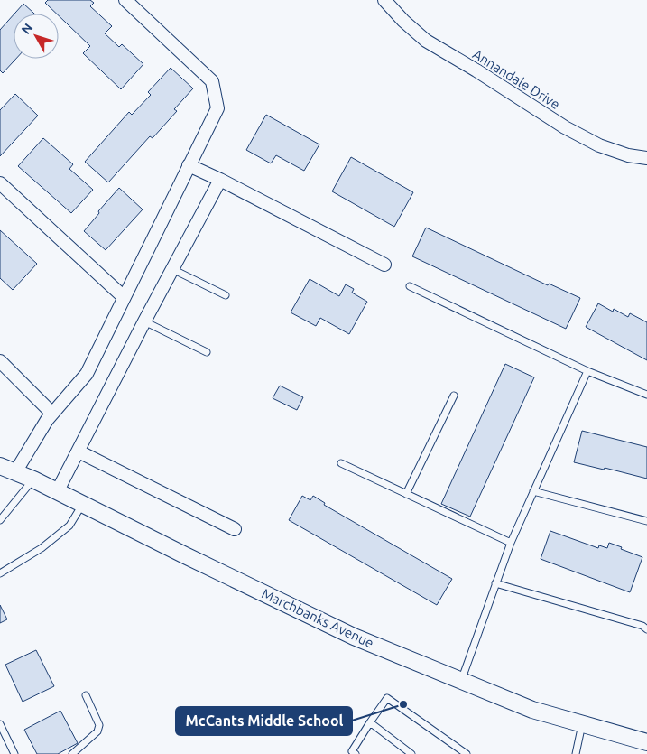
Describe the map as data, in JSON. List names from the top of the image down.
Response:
{
  "streets": {
    "street": ["Annandale Drive", "Marchbanks Avenue"]
  },
  "places": ["McCants Middle School"],
  "north": "top left"
}
